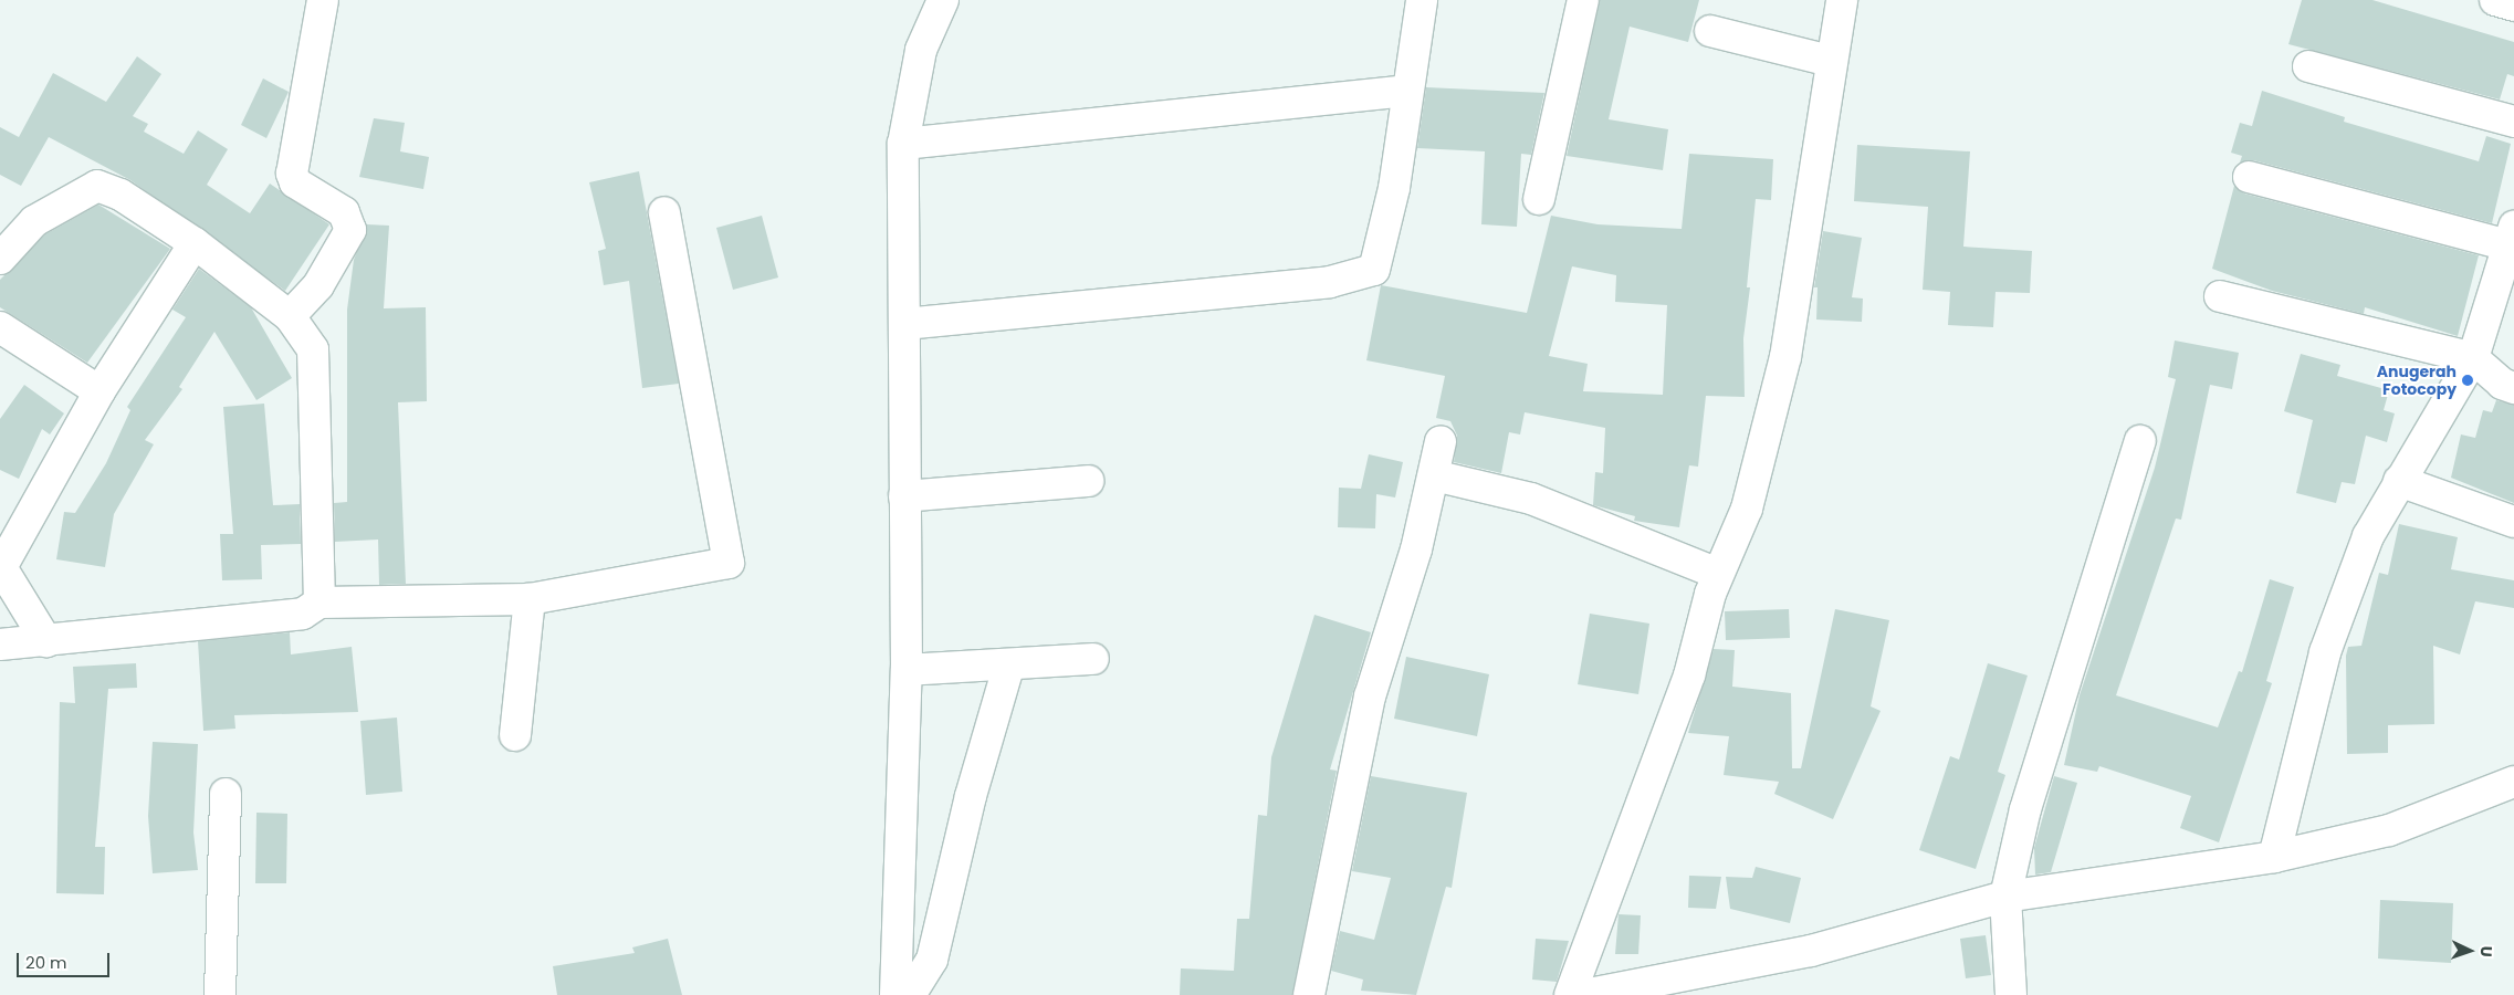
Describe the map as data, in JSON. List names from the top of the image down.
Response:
{
  "places": ["Anugerah Fotocopy"],
  "scale_bar": "20 m",
  "north": "right"
}
